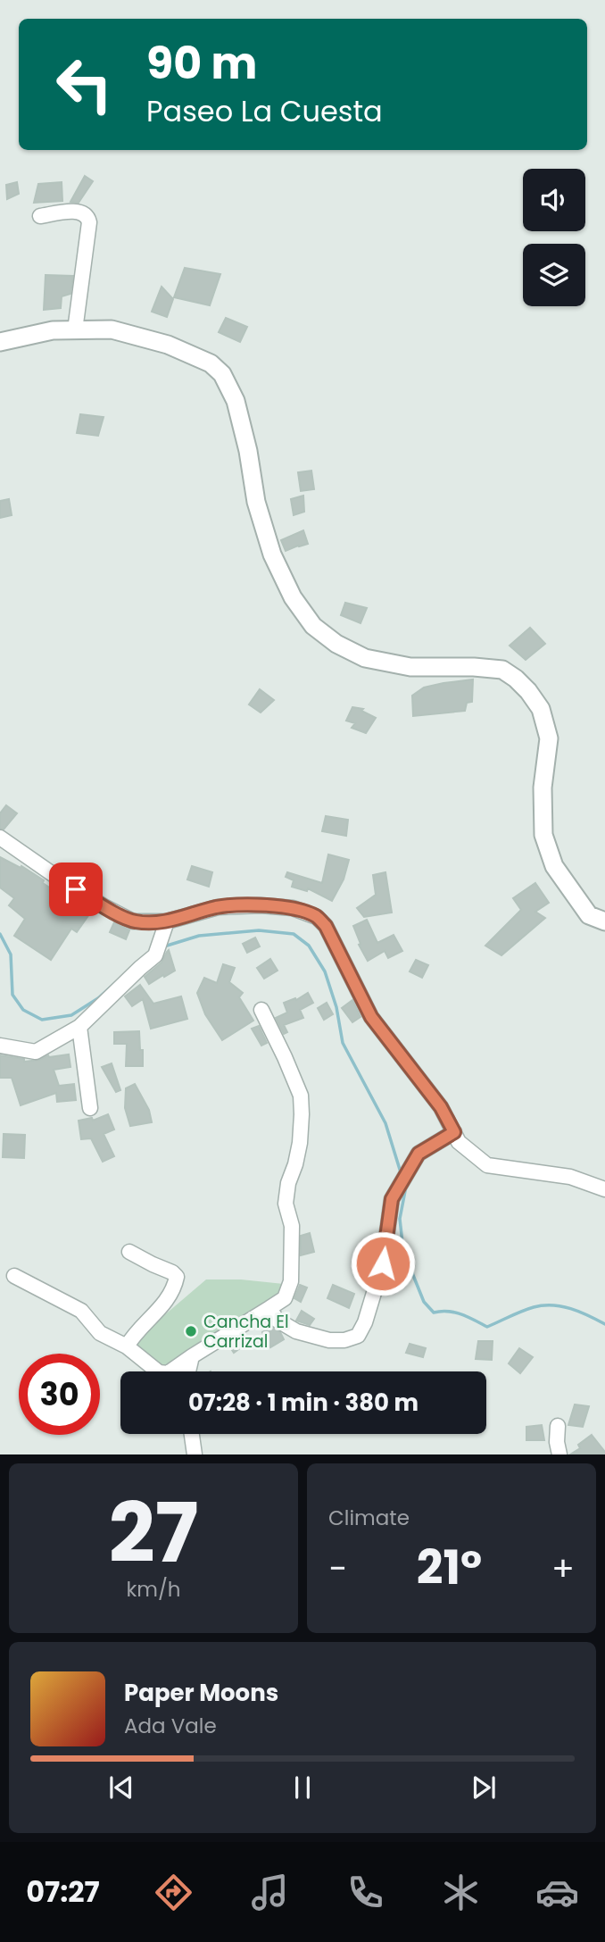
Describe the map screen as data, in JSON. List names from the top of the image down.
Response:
{
  "places": ["Cancha El Carrizal"],
  "page": {
    "turn": ["90 m", "Paseo La Cuesta"],
    "limit": "30",
    "trip": "07:28 · 1 min · 380 m",
    "tile": [
      ["27", "km/h"],
      "Climate"
    ],
    "heat": ["−", "21°", "+"],
    "song": ["Paper Moons", "Ada Vale"],
    "tabs": "07:27"
  }
}
